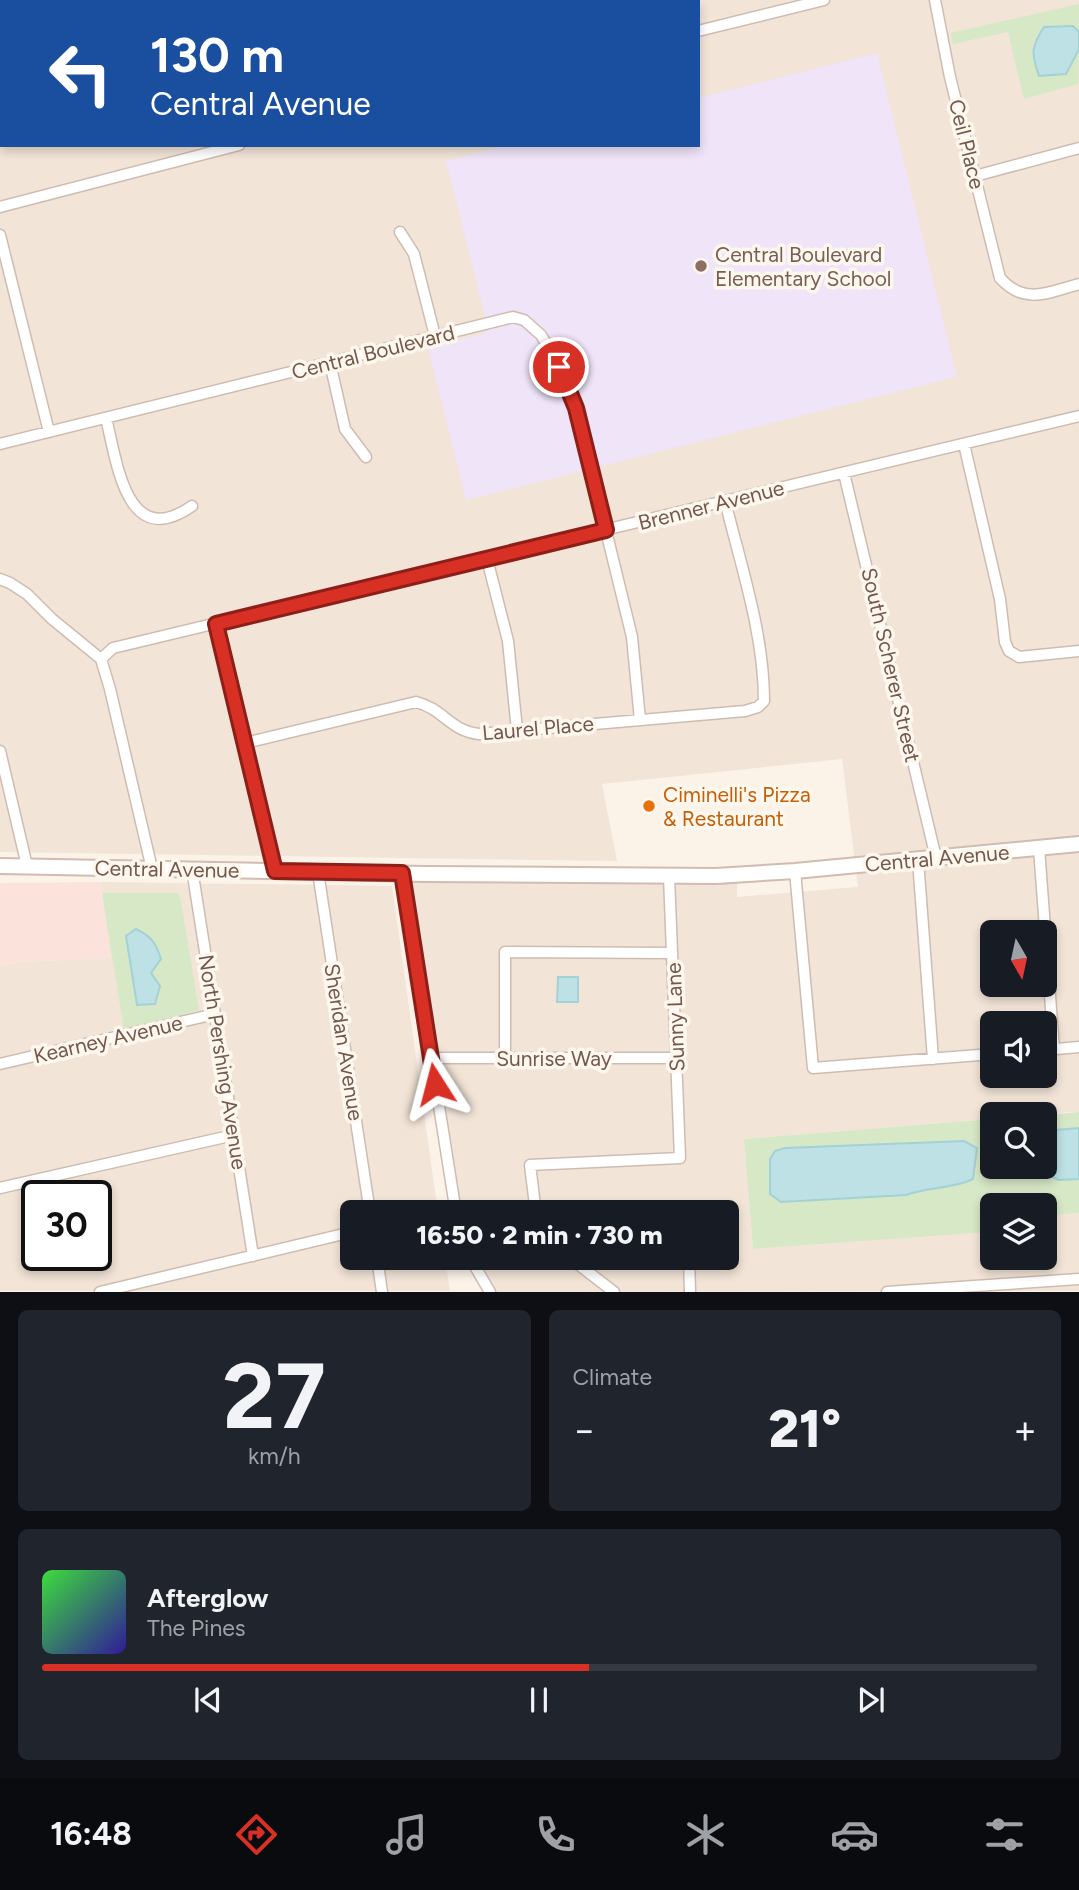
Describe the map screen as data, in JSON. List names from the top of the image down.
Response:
{
  "streets": {
    "main road": ["Central Avenue"],
    "street": [
      "Ceil Place",
      "Central Boulevard",
      "Brenner Avenue",
      "South Scherer Street",
      "Laurel Place",
      "Sunny Lane",
      "Kearney Avenue",
      "Sheridan Avenue",
      "Sunrise Way",
      "North Pershing Avenue"
    ]
  },
  "crossings": [
    ["Central Boulevard", "Brenner Avenue"],
    ["Central Boulevard", "Laurel Place"],
    ["Brenner Avenue", "South Scherer Street"],
    ["Brenner Avenue", "Laurel Place"],
    ["South Scherer Street", "Central Avenue"],
    ["Central Avenue", "Sunny Lane"],
    ["Central Avenue", "Sheridan Avenue"],
    ["Central Avenue", "North Pershing Avenue"],
    ["Sunny Lane", "Sunrise Way"],
    ["Kearney Avenue", "North Pershing Avenue"]
  ],
  "places": ["Central Boulevard Elementary School", "Ciminelli's Pizza & Restaurant"],
  "north": "bottom",
  "page": {
    "turn": ["130 m", "Central Avenue"],
    "limit": "30",
    "trip": "16:50 · 2 min · 730 m",
    "tile": [
      ["27", "km/h"],
      "Climate"
    ],
    "heat": ["−", "21°", "+"],
    "song": ["Afterglow", "The Pines"],
    "tabs": "16:48"
  }
}
